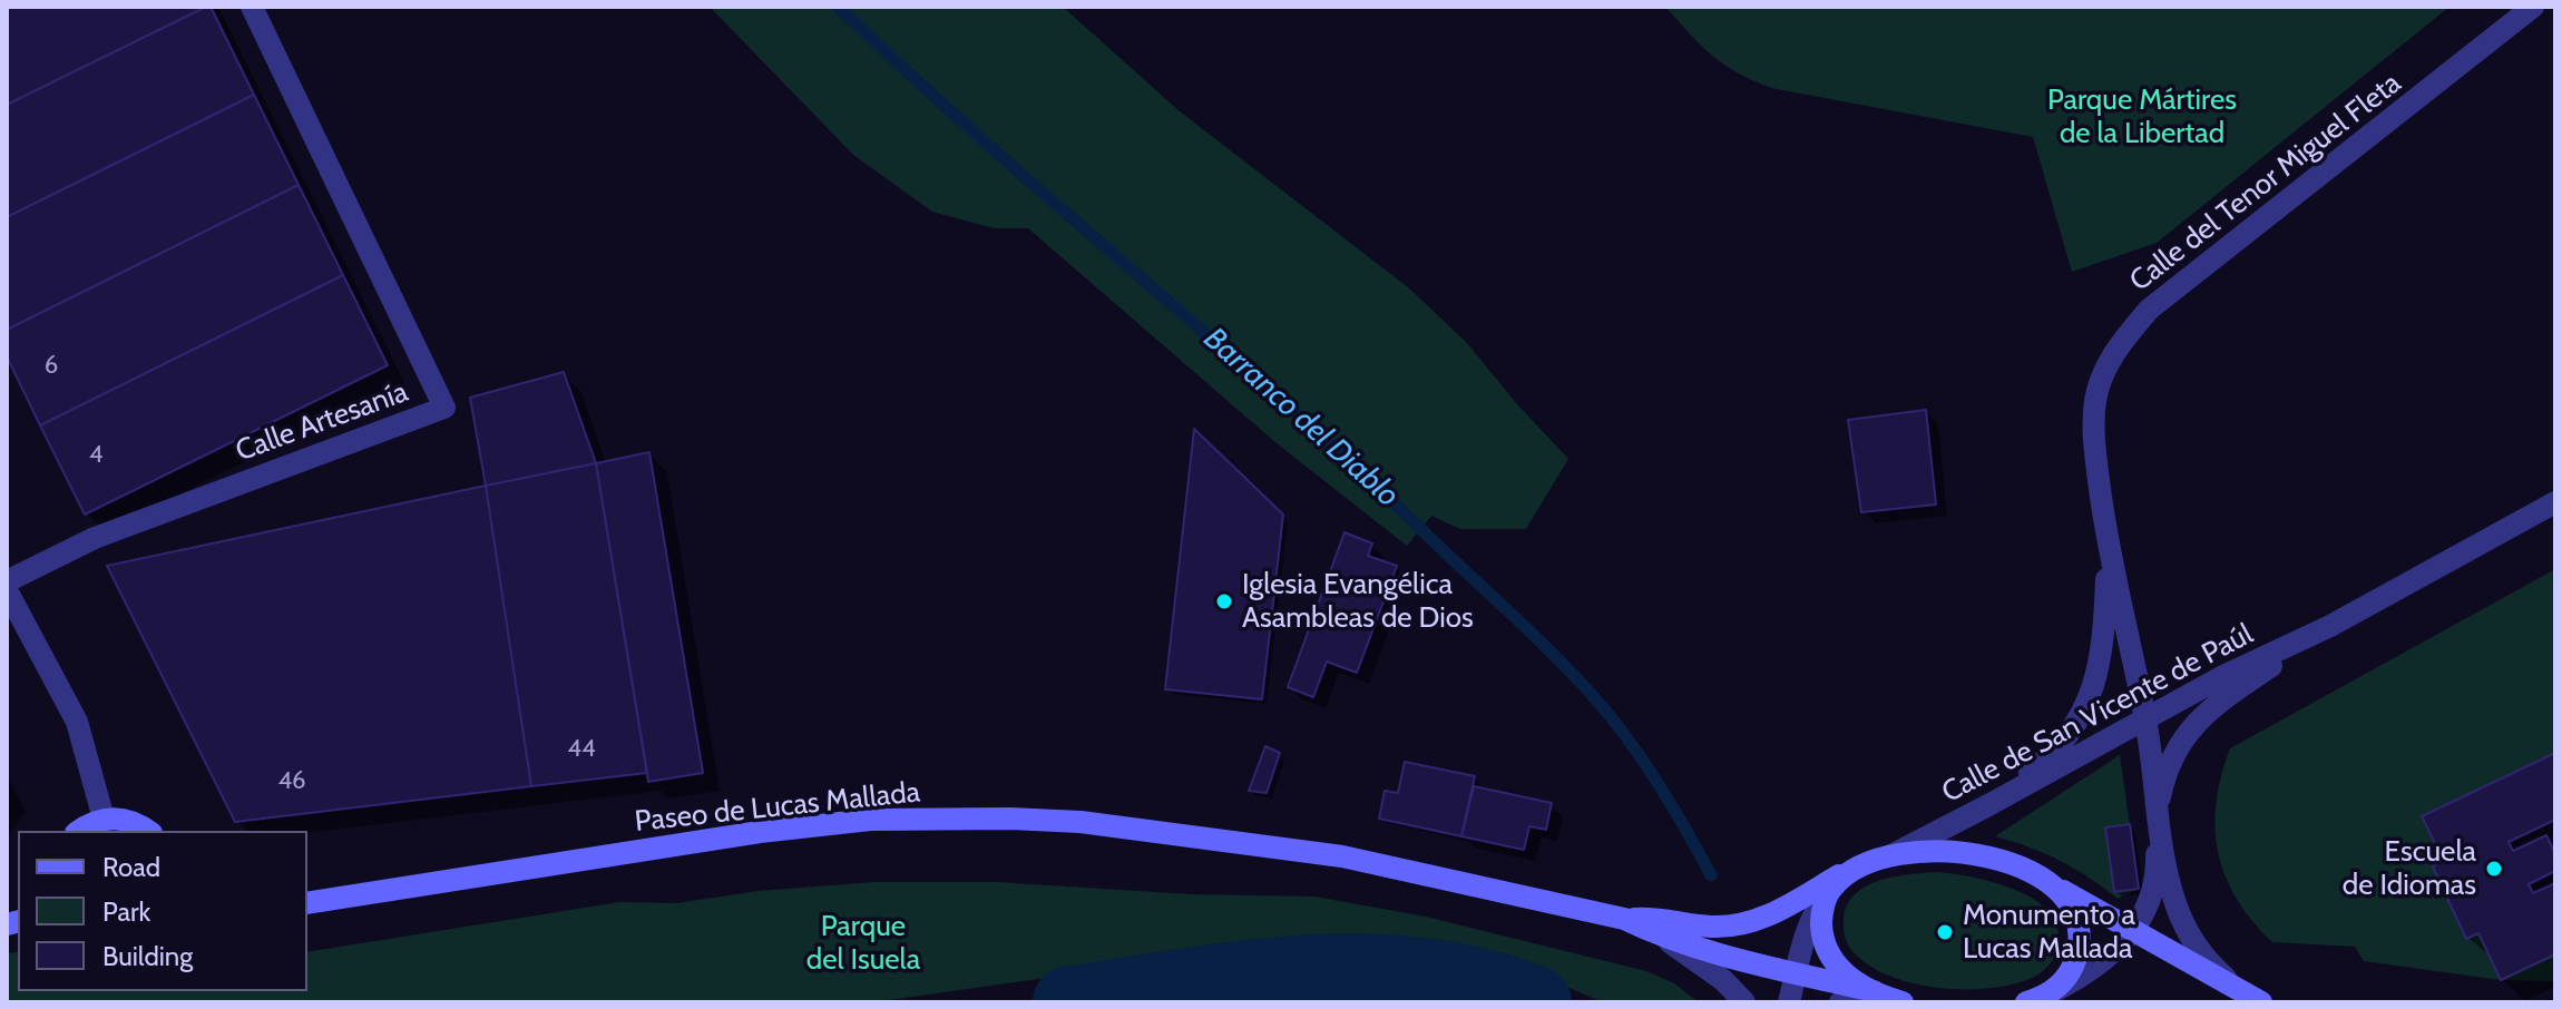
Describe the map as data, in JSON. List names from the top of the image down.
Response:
{
  "streets": {
    "main road": ["Paseo de Lucas Mallada"],
    "street": ["Calle del Tenor Miguel Fleta", "Calle Artesanía", "Calle de San Vicente de Paúl"]
  },
  "crossings": [
    ["Calle del Tenor Miguel Fleta", "Calle de San Vicente de Paúl"],
    ["Calle de San Vicente de Paúl", "Paseo de Lucas Mallada"]
  ],
  "water": ["Barranco del Diablo"],
  "parks": ["Parque Mártires de la Libertad", "Parque del Isuela"],
  "places": ["Iglesia Evangélica Asambleas de Dios", "Escuela de Idiomas", "Monumento a Lucas Mallada"],
  "house_numbers": [
    "6",
    "4",
    "44",
    "46"
  ],
  "legend": ["Road", "Park", "Building"]
}
